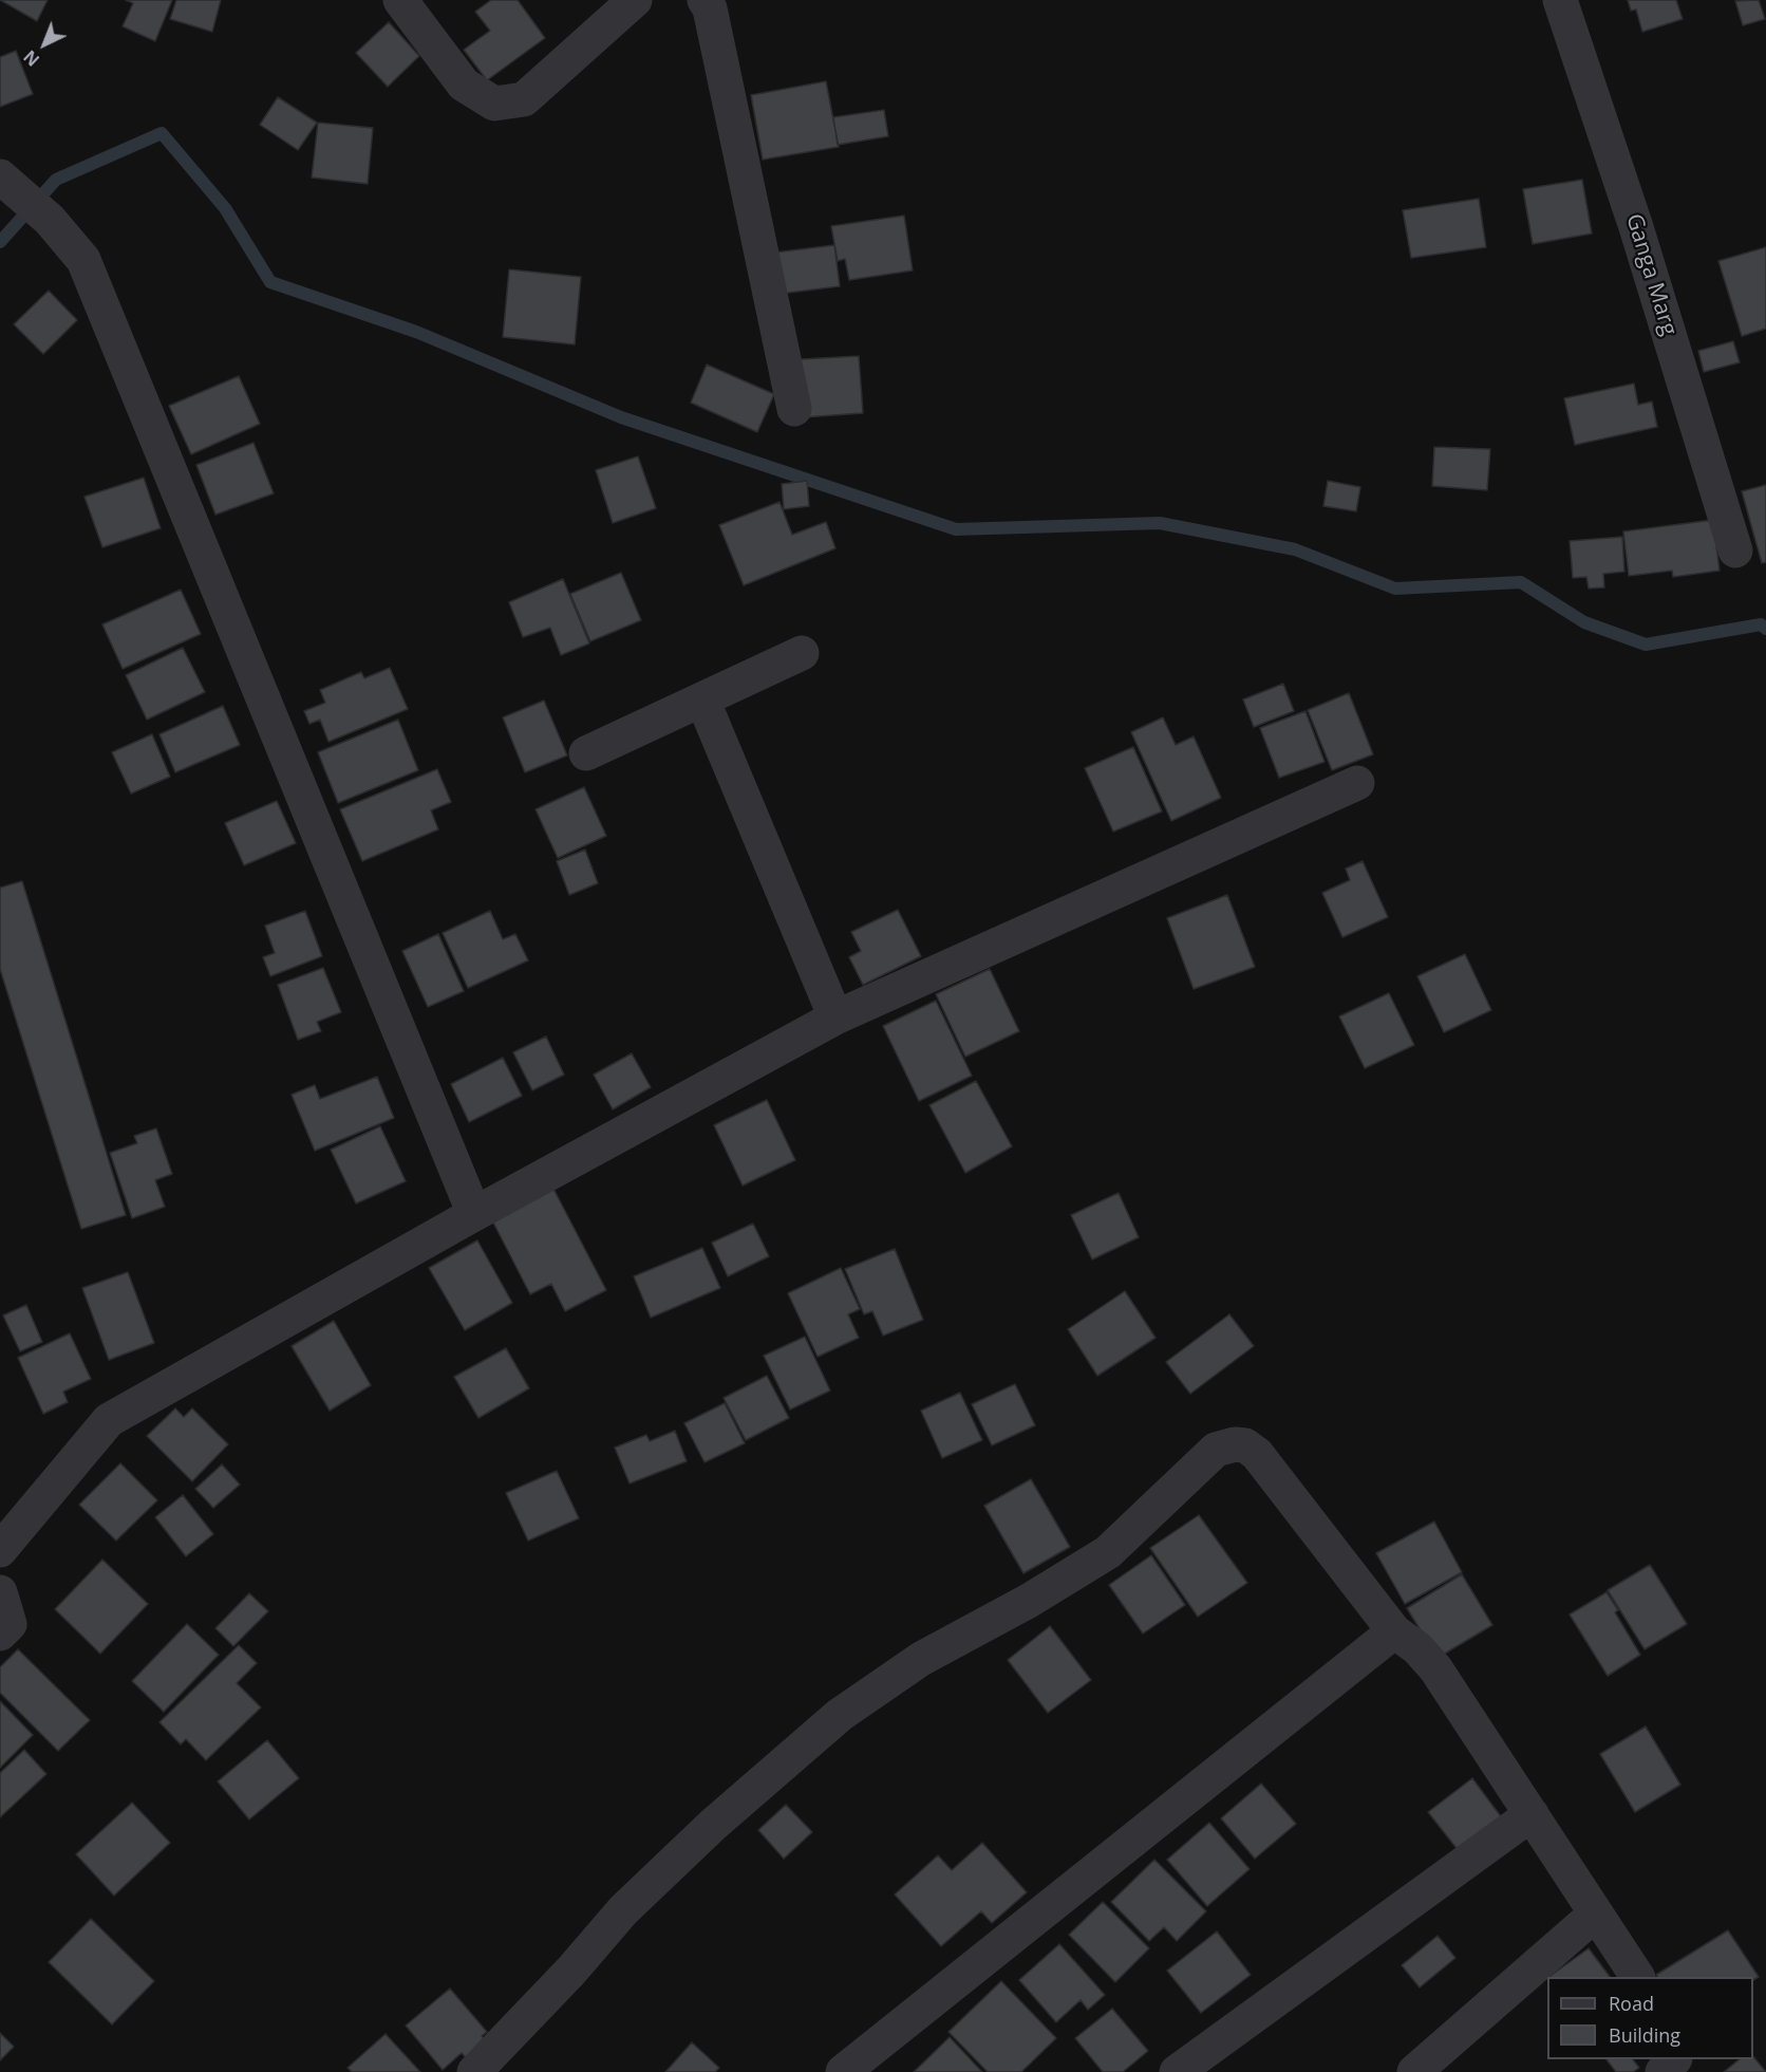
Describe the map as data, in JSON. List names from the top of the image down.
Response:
{
  "streets": {
    "street": ["Ganga Marg"]
  },
  "legend": ["Road", "Building"],
  "north": "bottom left"
}
